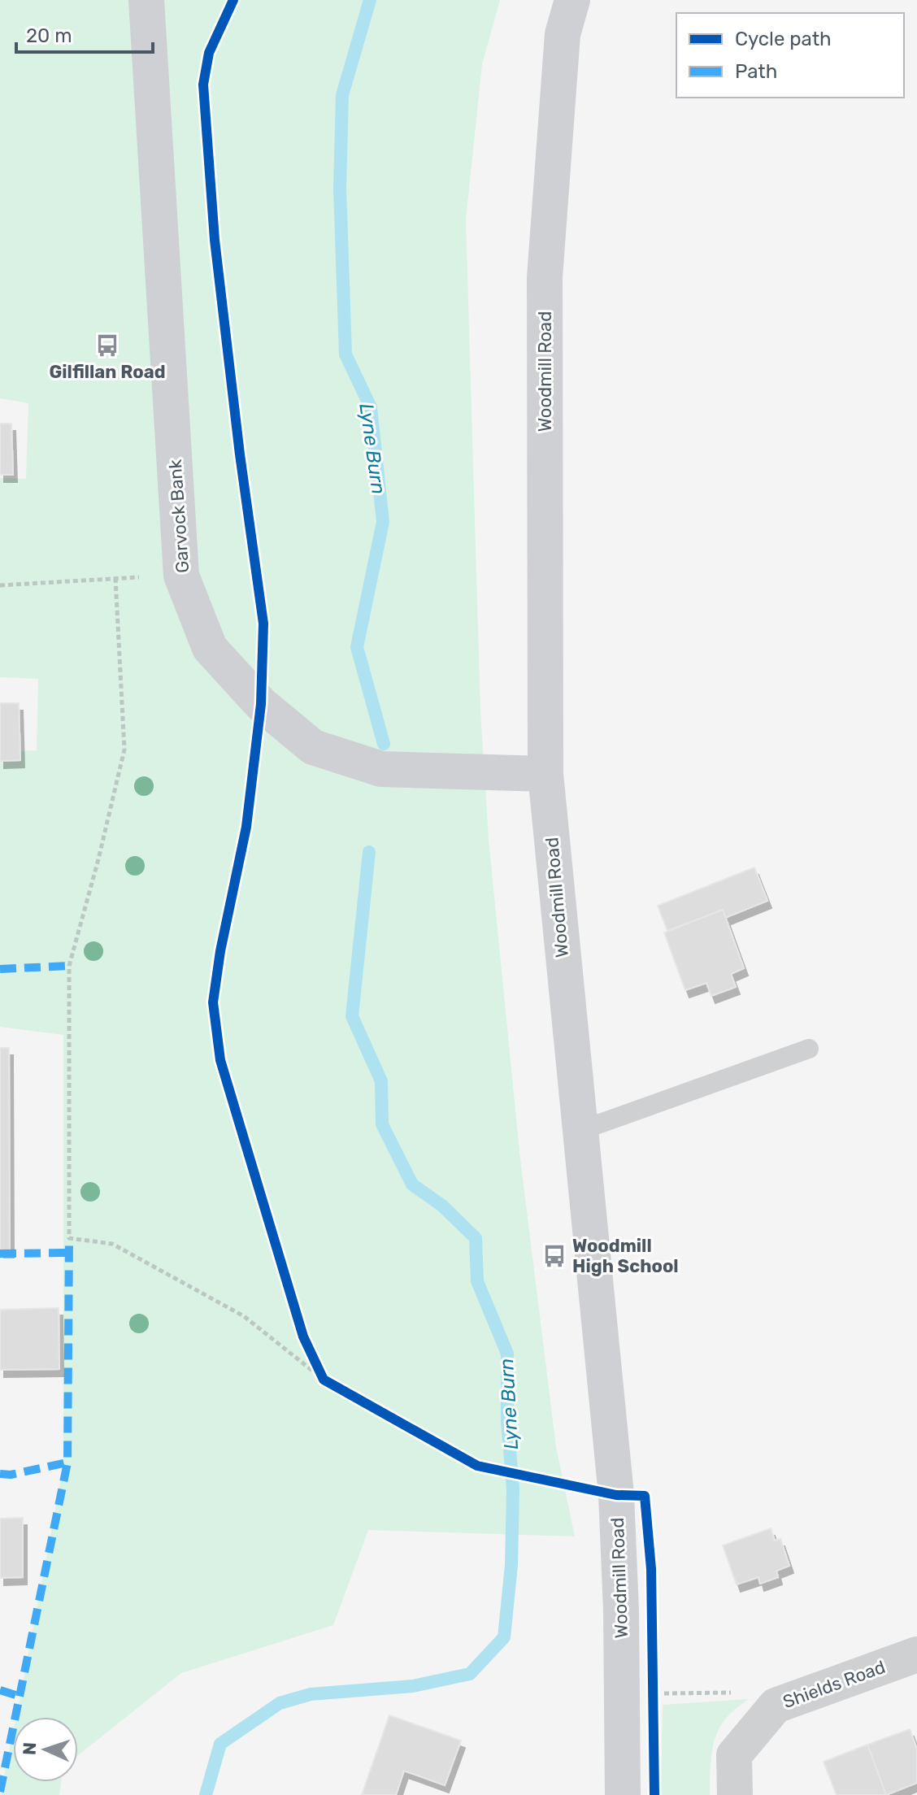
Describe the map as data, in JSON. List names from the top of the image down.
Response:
{
  "streets": {
    "street": ["Woodmill Road", "Garvock Bank", "Shields Road"]
  },
  "crossings": [
    ["Woodmill Road", "Garvock Bank"]
  ],
  "water": ["Lyne Burn"],
  "places": {
    "bus stop": ["Gilfillan Road", "Woodmill High School"]
  },
  "legend": ["Cycle path", "Path"],
  "scale_bar": "20 m",
  "north": "left"
}
